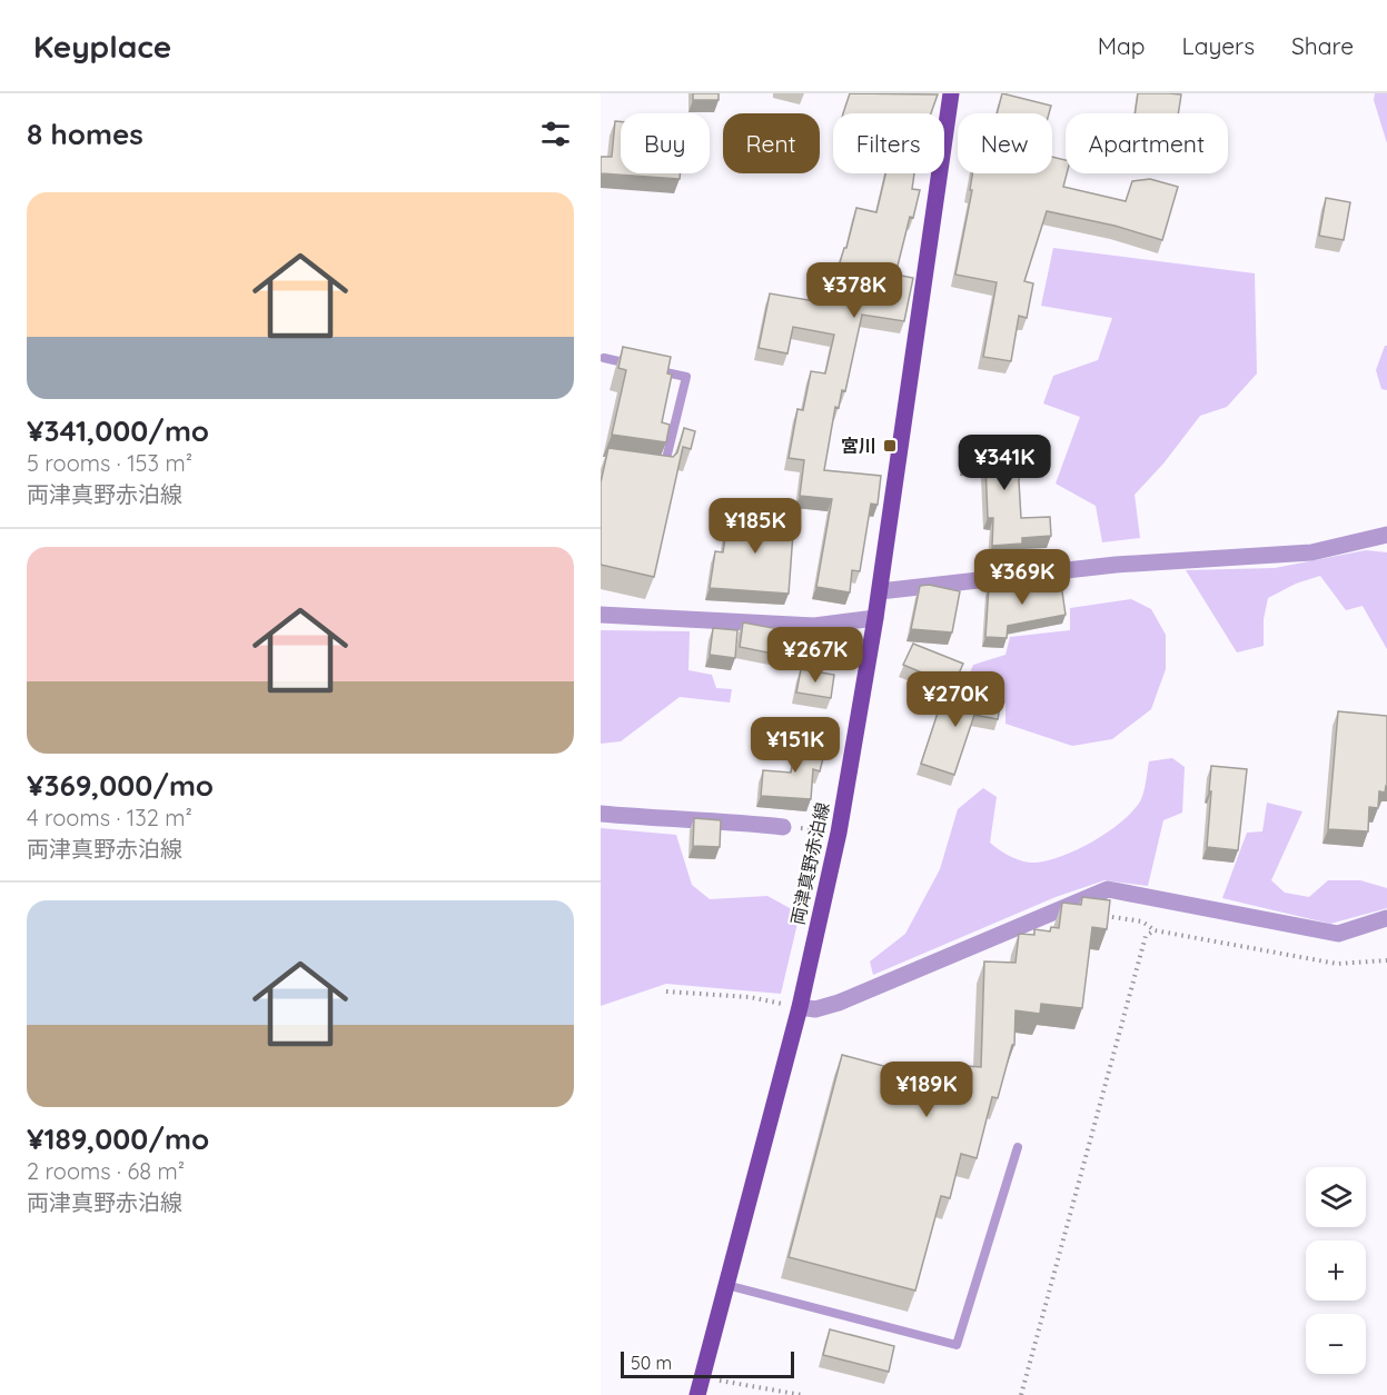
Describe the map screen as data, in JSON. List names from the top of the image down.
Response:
{
  "streets": {
    "main road": ["両津真野赤泊線"]
  },
  "places": {
    "transit": ["宮川"]
  },
  "scale_bar": "50 m",
  "page": {
    "header": "Keyplace",
    "nav": ["Map", "Layers", "Share"],
    "heading": "8 homes",
    "chip": [
      "Buy",
      "Rent",
      "Filters",
      "New",
      "Apartment"
    ],
    "list": [
      {
        "name": "¥341,000/mo",
        "note": "5 rooms · 153 m² · 両津真野赤泊線"
      },
      {
        "name": "¥369,000/mo",
        "note": "4 rooms · 132 m² · 両津真野赤泊線"
      },
      {
        "name": "¥189,000/mo",
        "note": "2 rooms · 68 m² · 両津真野赤泊線"
      }
    ],
    "price": [
      "¥378K",
      "¥341K",
      "¥185K",
      "¥369K",
      "¥267K",
      "¥270K",
      "¥151K",
      "¥189K"
    ],
    "map_buttons": ["+", "−"],
    "scale": "50 m"
  }
}
